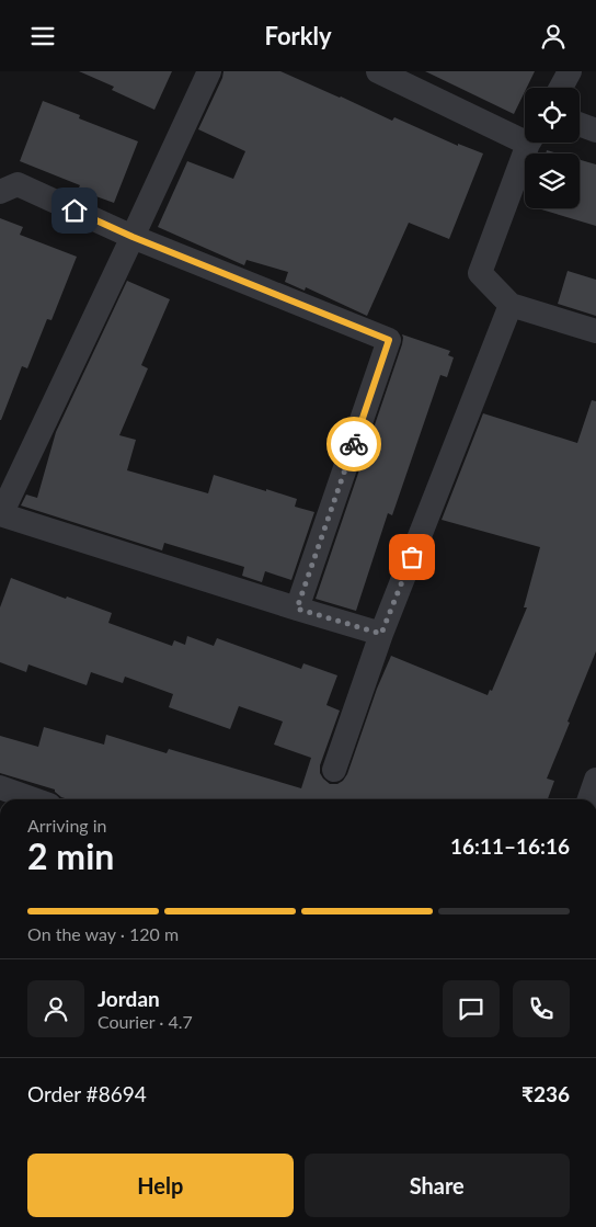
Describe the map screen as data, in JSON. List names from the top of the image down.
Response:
{
  "page": {
    "header": "Forkly",
    "heading": ["2 min", "Arriving in", "16:11–16:16"],
    "panel": [
      "Jordan",
      "Courier · 4.7",
      "Order #8694",
      "₹236"
    ],
    "bar": "On the way · 120 m",
    "buttons": ["Help", "Share"]
  }
}
